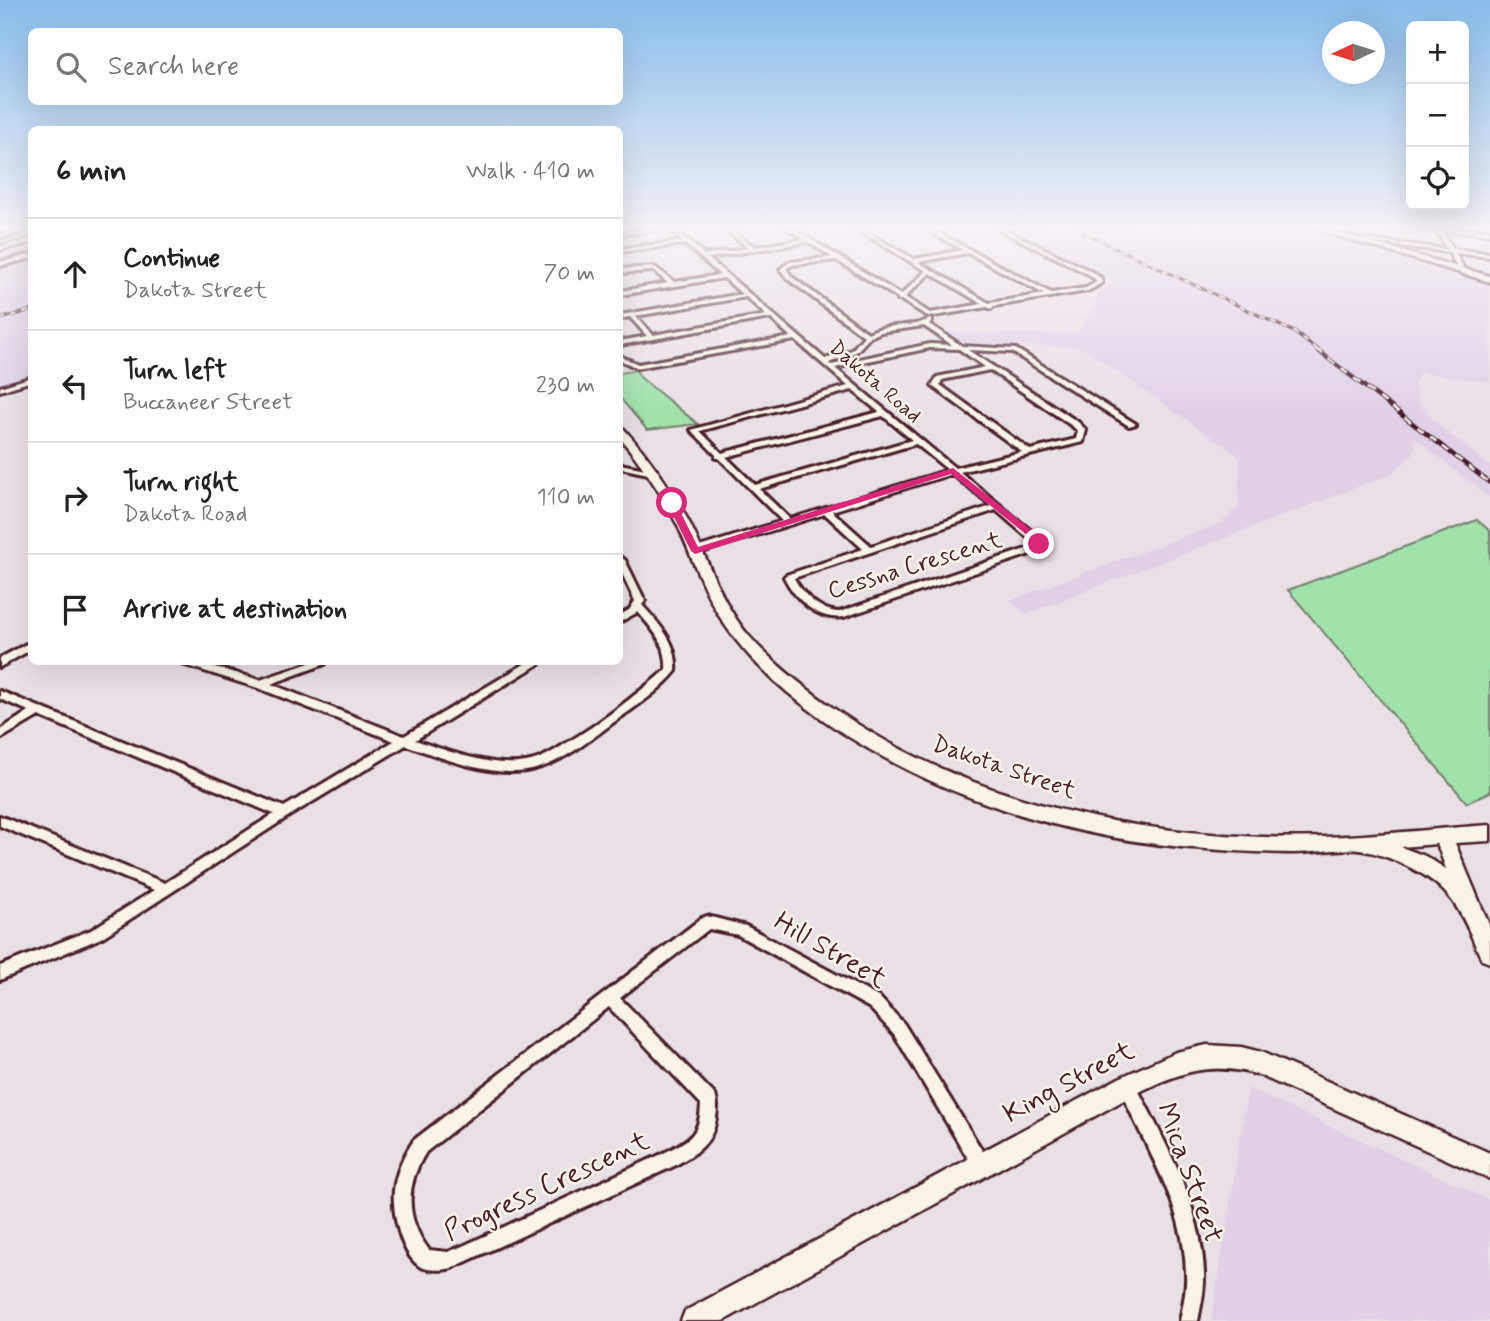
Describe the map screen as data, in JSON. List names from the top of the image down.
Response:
{
  "streets": {
    "street": [
      "Dakota Road",
      "Cessna Crescent",
      "Dakota Street",
      "Hill Street",
      "King Street",
      "Mica Street",
      "Progress Crescent"
    ]
  },
  "crossings": [
    ["Dakota Road", "Cessna Crescent"],
    ["Hill Street", "King Street"],
    ["Hill Street", "Progress Crescent"],
    ["King Street", "Mica Street"]
  ],
  "north": "left",
  "page": {
    "map_buttons": ["+", "−"],
    "search": "Search here",
    "heading": ["6 min", "Walk · 410 m"],
    "list": [
      ["Continue", "Dakota Street", "70 m"],
      ["Turn left", "Buccaneer Street", "230 m"],
      ["Turn right", "Dakota Road", "110 m"],
      "Arrive at destination"
    ]
  }
}
